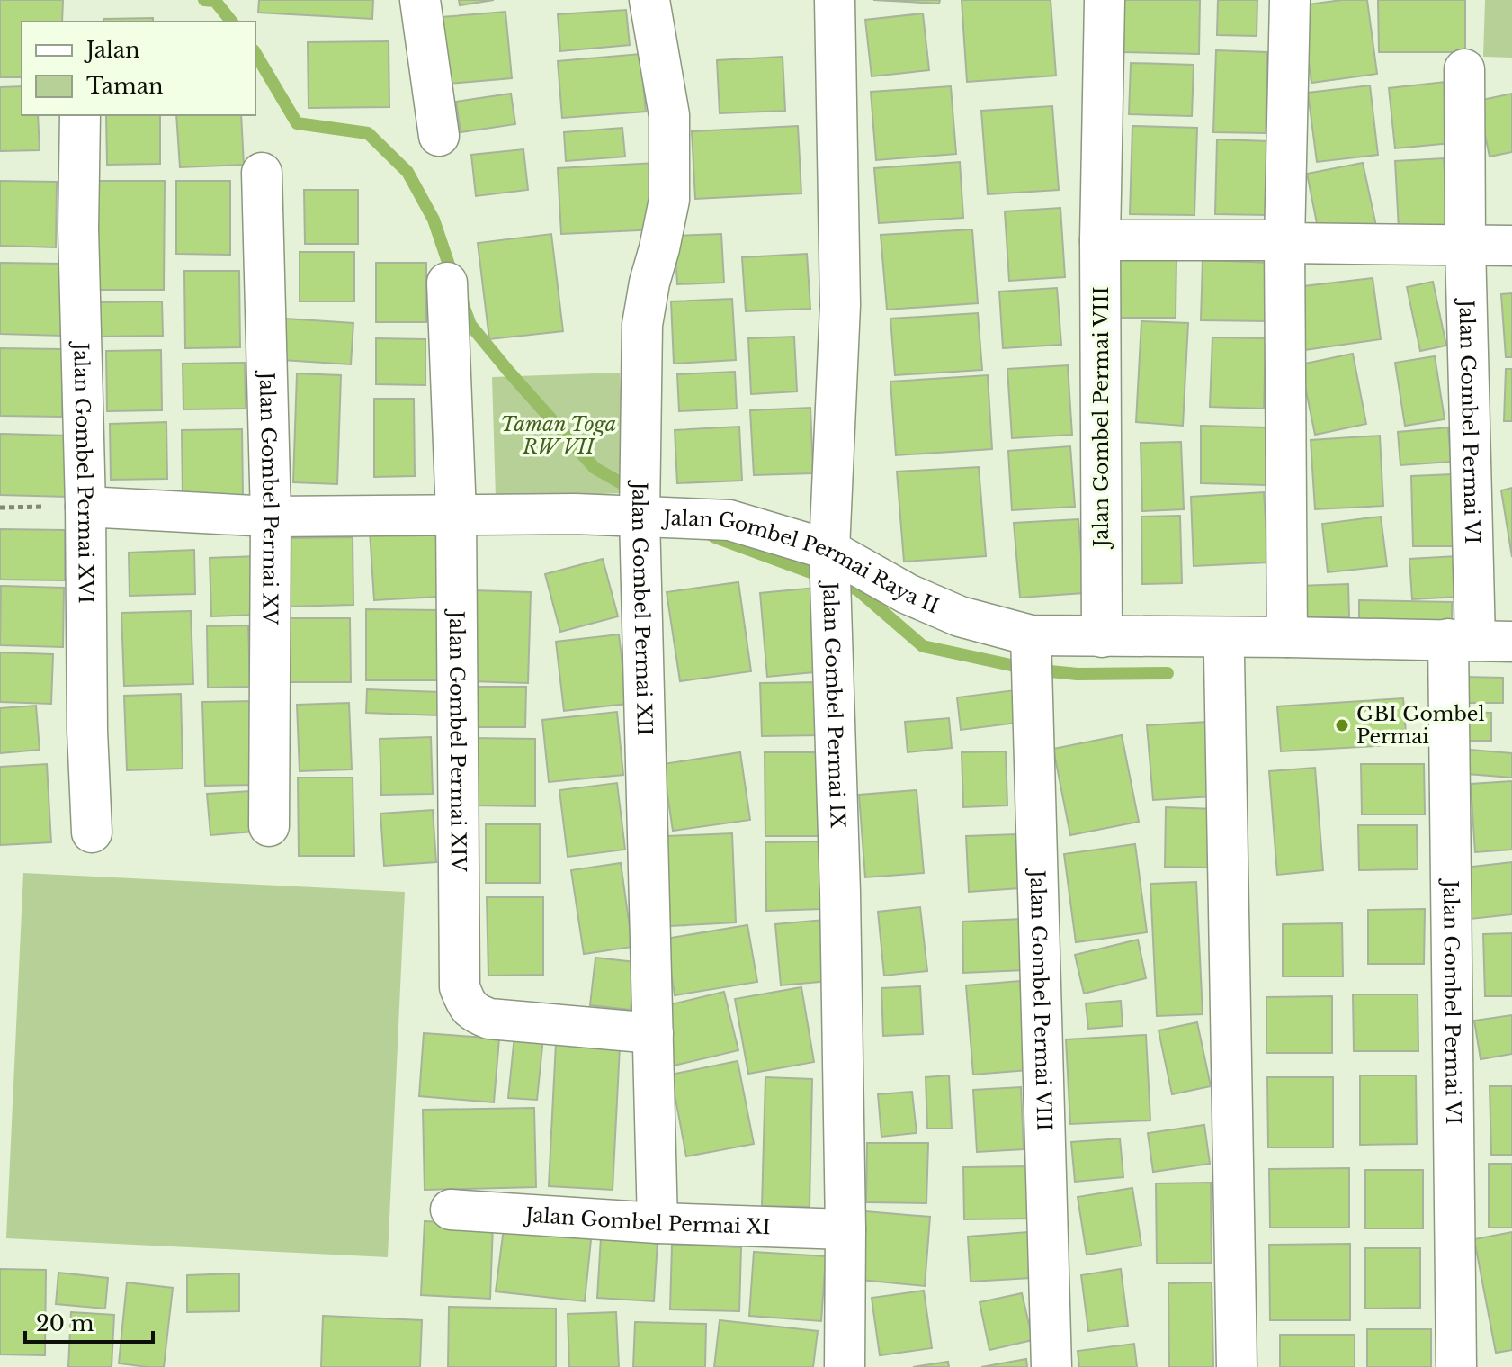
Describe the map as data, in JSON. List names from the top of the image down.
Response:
{
  "streets": {
    "street": [
      "Jalan Gombel Permai VIII",
      "Jalan Gombel Permai VI",
      "Jalan Gombel Permai XVI",
      "Jalan Gombel Permai XV",
      "Jalan Gombel Permai Raya II",
      "Jalan Gombel Permai XII",
      "Jalan Gombel Permai IX",
      "Jalan Gombel Permai XIV",
      "Jalan Gombel Permai XI"
    ]
  },
  "crossings": [
    ["Jalan Gombel Permai VIII", "Jalan Gombel Permai Raya II"],
    ["Jalan Gombel Permai VI", "Jalan Gombel Permai Raya II"],
    ["Jalan Gombel Permai XVI", "Jalan Gombel Permai Raya II"],
    ["Jalan Gombel Permai XV", "Jalan Gombel Permai Raya II"],
    ["Jalan Gombel Permai Raya II", "Jalan Gombel Permai XII"],
    ["Jalan Gombel Permai Raya II", "Jalan Gombel Permai IX"],
    ["Jalan Gombel Permai Raya II", "Jalan Gombel Permai XIV"],
    ["Jalan Gombel Permai XII", "Jalan Gombel Permai XIV"],
    ["Jalan Gombel Permai XII", "Jalan Gombel Permai XI"],
    ["Jalan Gombel Permai IX", "Jalan Gombel Permai XI"]
  ],
  "parks": ["Taman Toga RW VII"],
  "places": ["GBI Gombel Permai"],
  "legend": ["Jalan", "Taman"],
  "scale_bar": "20 m"
}
